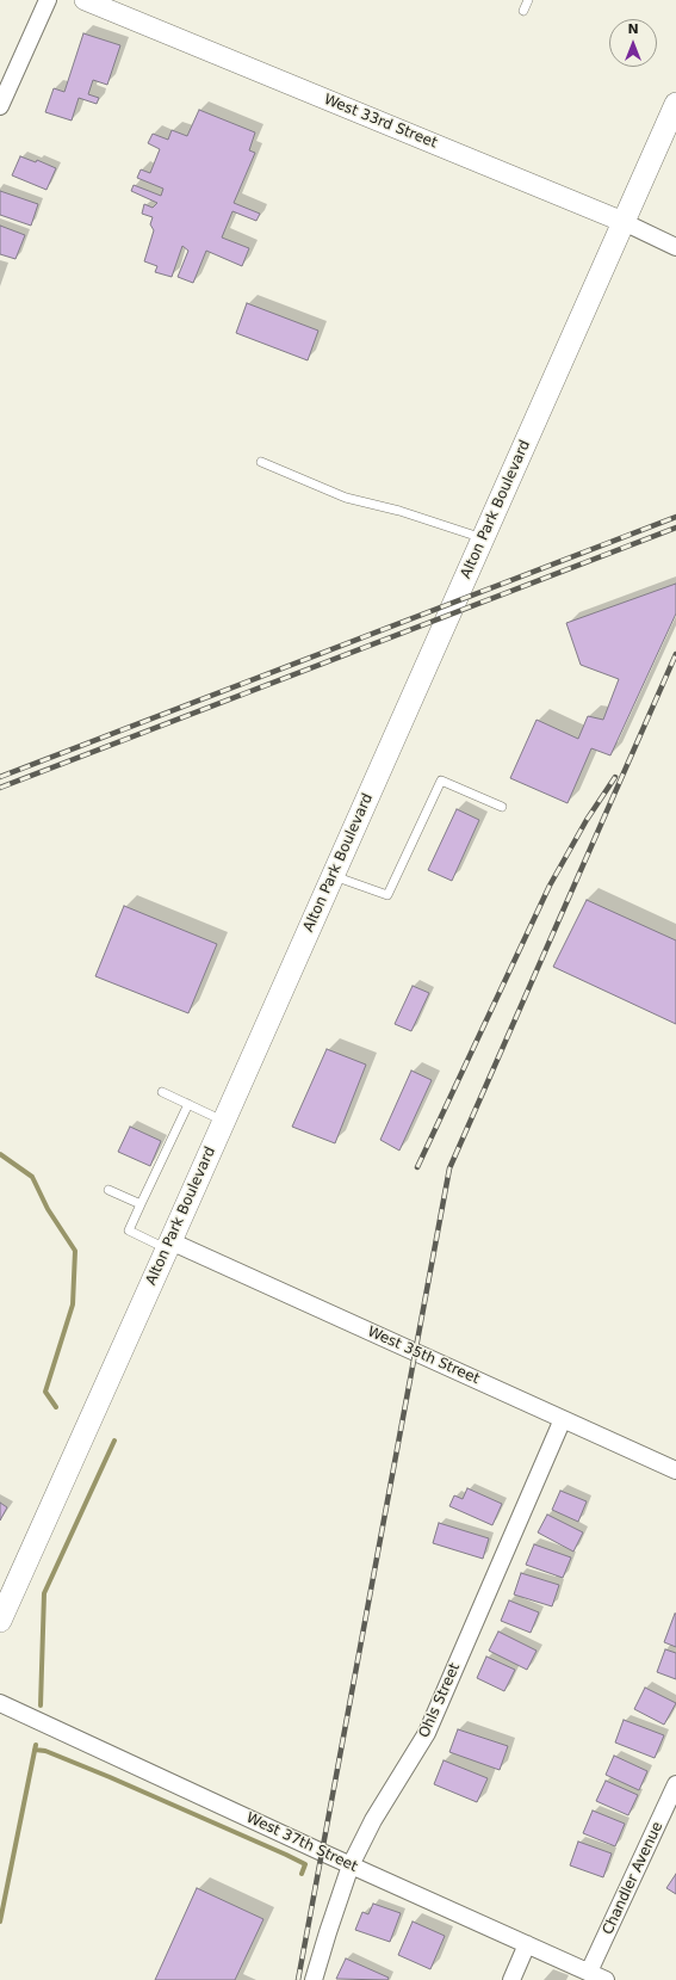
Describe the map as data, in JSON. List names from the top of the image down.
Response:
{
  "streets": {
    "main road": ["Alton Park Boulevard"],
    "street": [
      "West 33rd Street",
      "West 35th Street",
      "Ohls Street",
      "West 37th Street",
      "Chandler Avenue"
    ]
  },
  "crossings": [
    ["West 33rd Street", "Alton Park Boulevard"],
    ["Alton Park Boulevard", "West 35th Street"],
    ["West 35th Street", "Ohls Street"],
    ["Ohls Street", "West 37th Street"],
    ["West 37th Street", "Chandler Avenue"]
  ],
  "north": "top"
}
